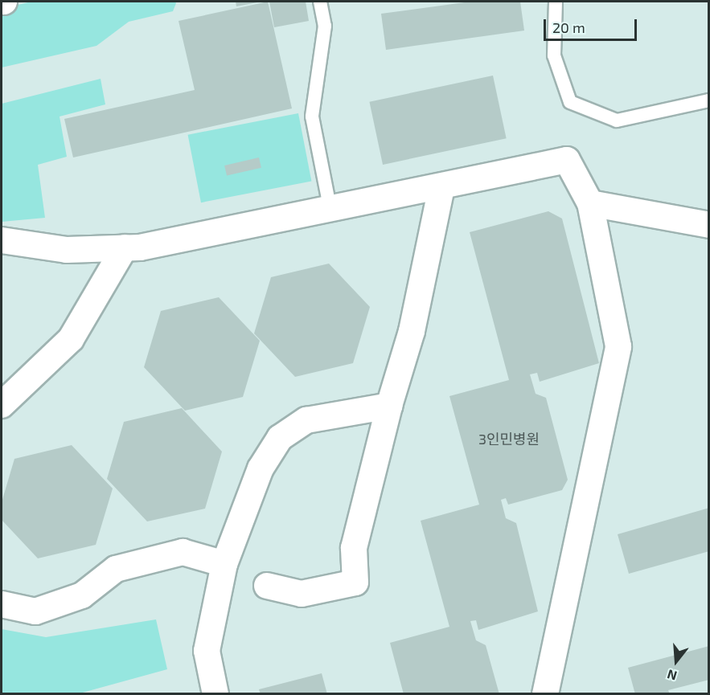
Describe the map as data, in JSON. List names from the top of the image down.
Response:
{
  "house_numbers": ["3인민병원"],
  "scale_bar": "20 m",
  "north": "bottom"
}
